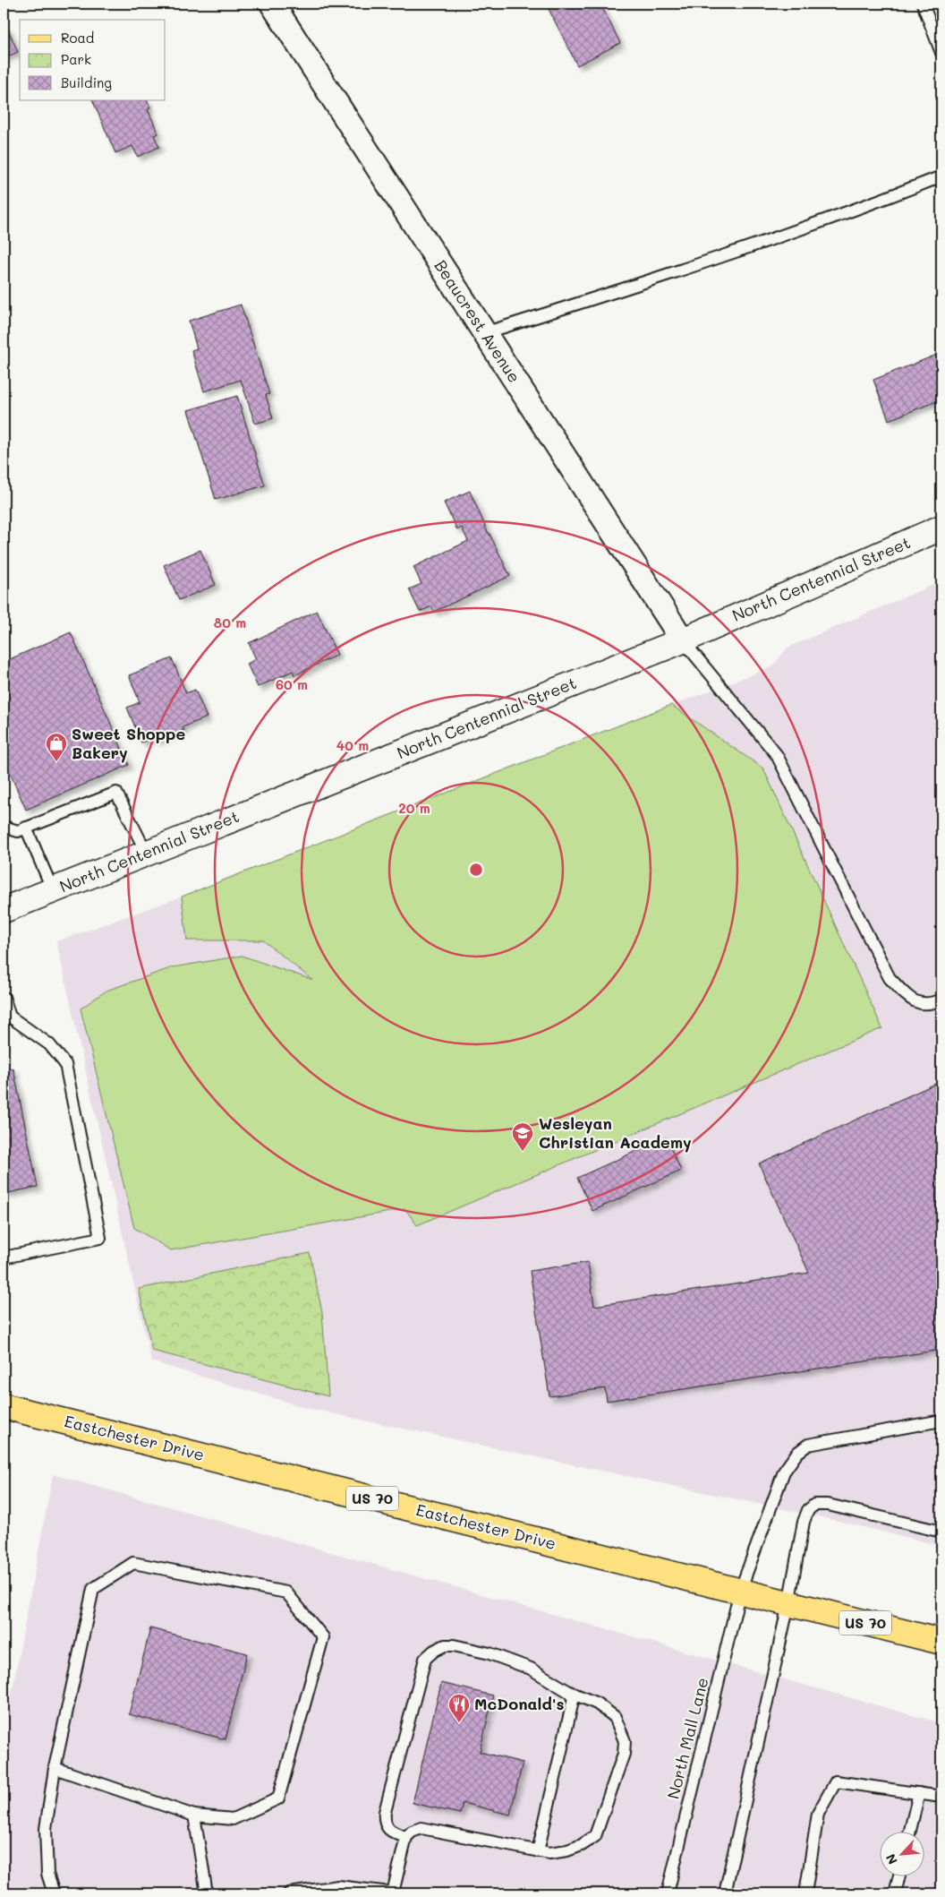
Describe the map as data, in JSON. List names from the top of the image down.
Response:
{
  "streets": {
    "main road": ["North Centennial Street", "Eastchester Drive", "US 70"],
    "street": ["Beaucrest Avenue"],
    "lane": ["North Mall Lane"]
  },
  "crossings": [
    ["Beaucrest Avenue", "North Centennial Street"],
    ["Eastchester Drive", "North Mall Lane"]
  ],
  "places": {
    "shop": ["Sweet Shoppe Bakery"],
    "school or university": ["Wesleyan Christian Academy"],
    "restaurant": ["McDonald's"]
  },
  "legend": ["Road", "Park", "Building"],
  "north": "bottom left",
  "rings": [
    "80 m",
    "60 m",
    "40 m",
    "20 m"
  ]
}
